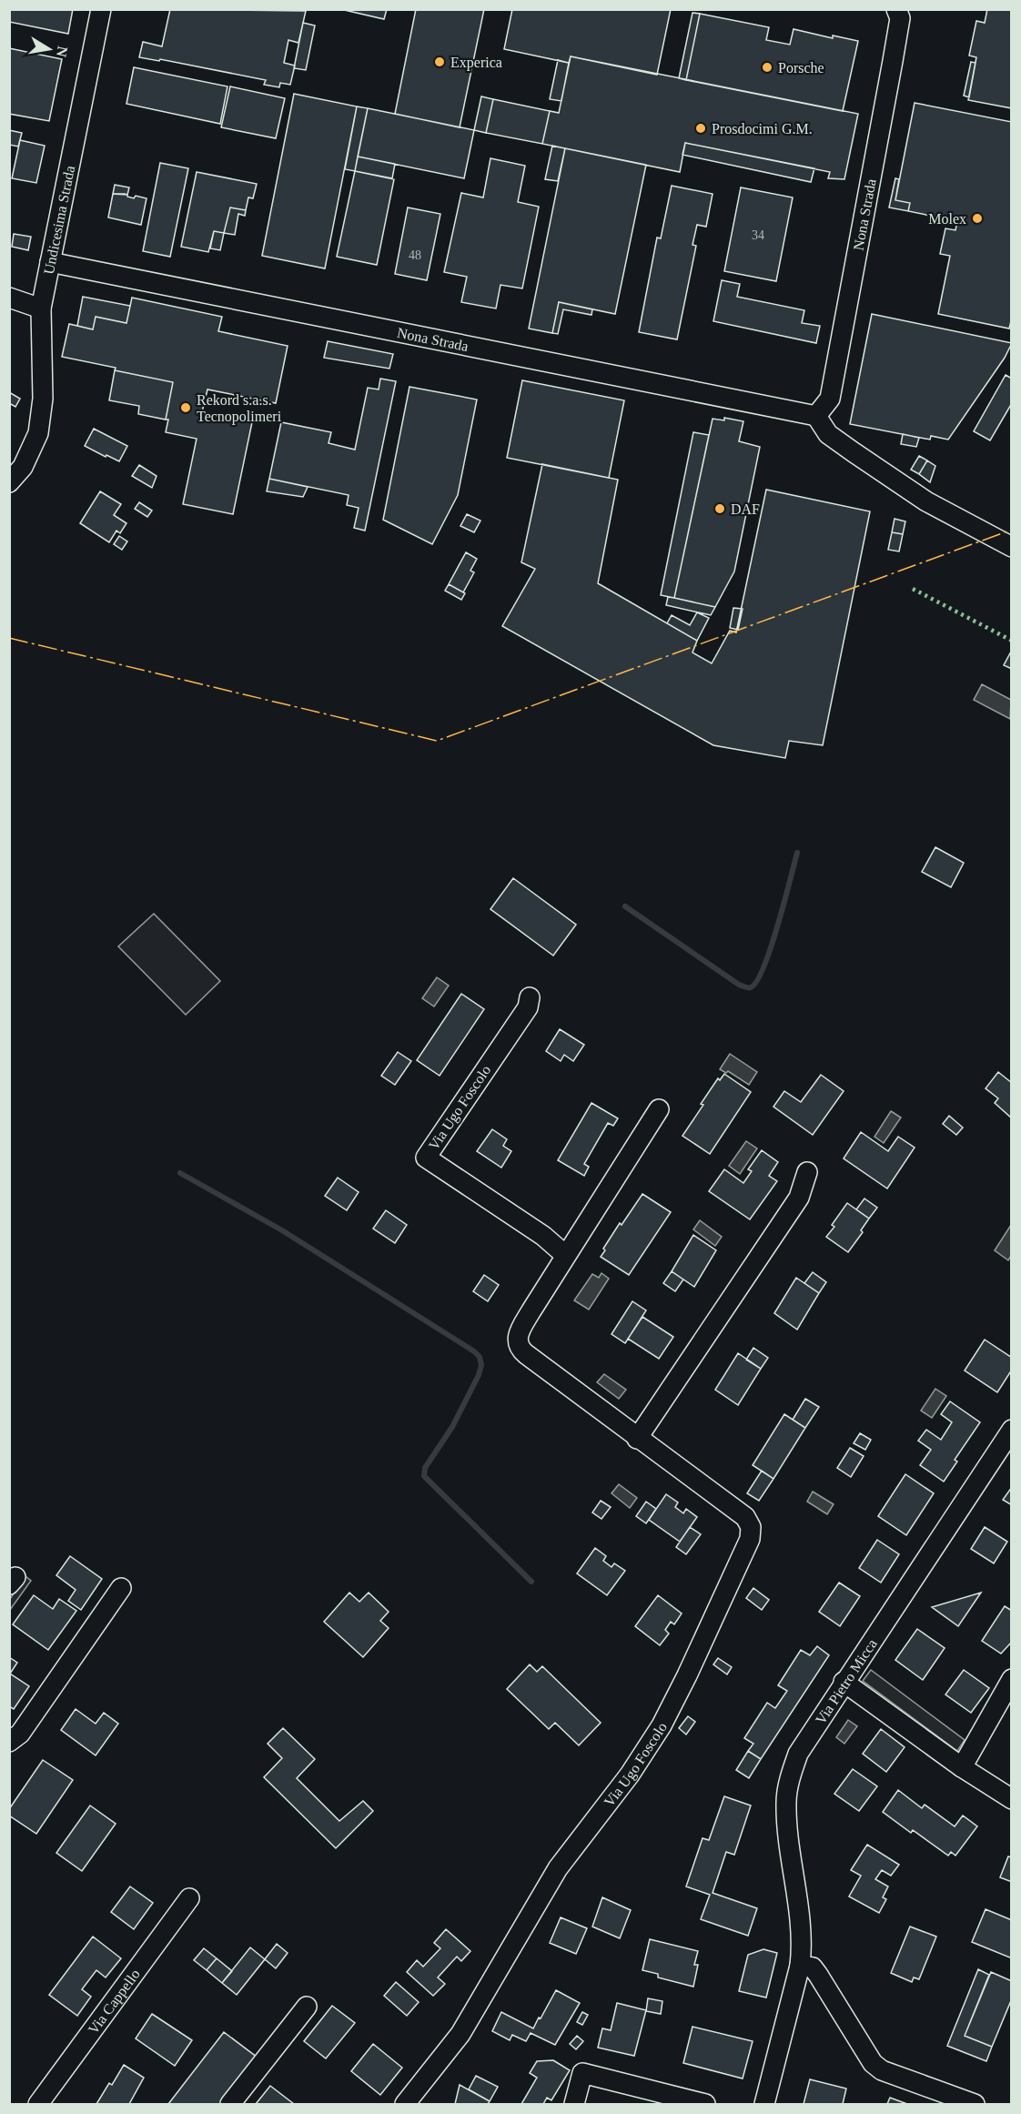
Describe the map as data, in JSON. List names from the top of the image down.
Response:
{
  "streets": {
    "street": [
      "Nona Strada",
      "Undicesima Strada",
      "Via Ugo Foscolo",
      "Via Pietro Micca",
      "Via Cappello"
    ]
  },
  "crossings": [
    ["Nona Strada", "Undicesima Strada"]
  ],
  "places": [
    "Experica",
    "Porsche",
    "Prosdocimi G.M.",
    "Molex",
    "Rekord s.a.s. Tecnopolimeri",
    "DAF"
  ],
  "house_numbers": ["34", "48"],
  "north": "right"
}
